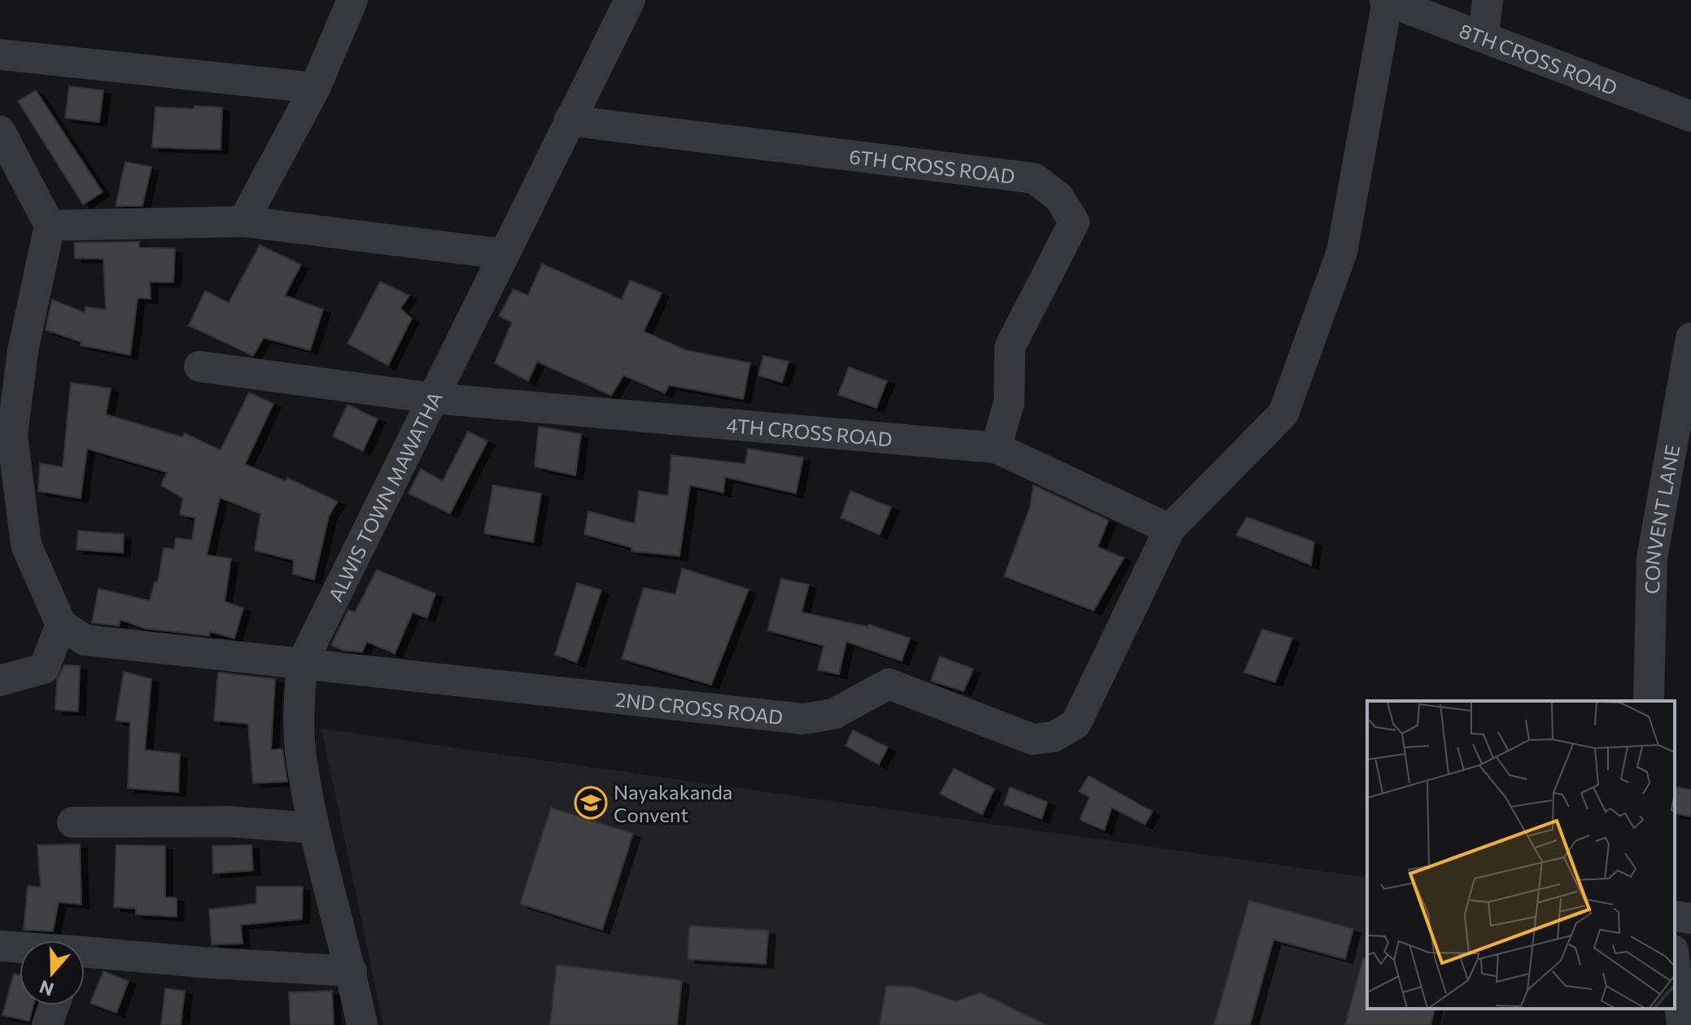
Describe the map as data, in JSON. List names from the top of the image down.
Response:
{
  "streets": {
    "street": [
      "8TH CROSS ROAD",
      "6TH CROSS ROAD",
      "4TH CROSS ROAD",
      "ALWIS TOWN MAWATHA",
      "CONVENT LANE",
      "2ND CROSS ROAD"
    ]
  },
  "crossings": [
    ["6TH CROSS ROAD", "4TH CROSS ROAD"],
    ["6TH CROSS ROAD", "ALWIS TOWN MAWATHA"],
    ["4TH CROSS ROAD", "ALWIS TOWN MAWATHA"],
    ["4TH CROSS ROAD", "2ND CROSS ROAD"],
    ["ALWIS TOWN MAWATHA", "2ND CROSS ROAD"]
  ],
  "places": {
    "school or university": ["Nayakakanda Convent"]
  },
  "north": "bottom"
}
